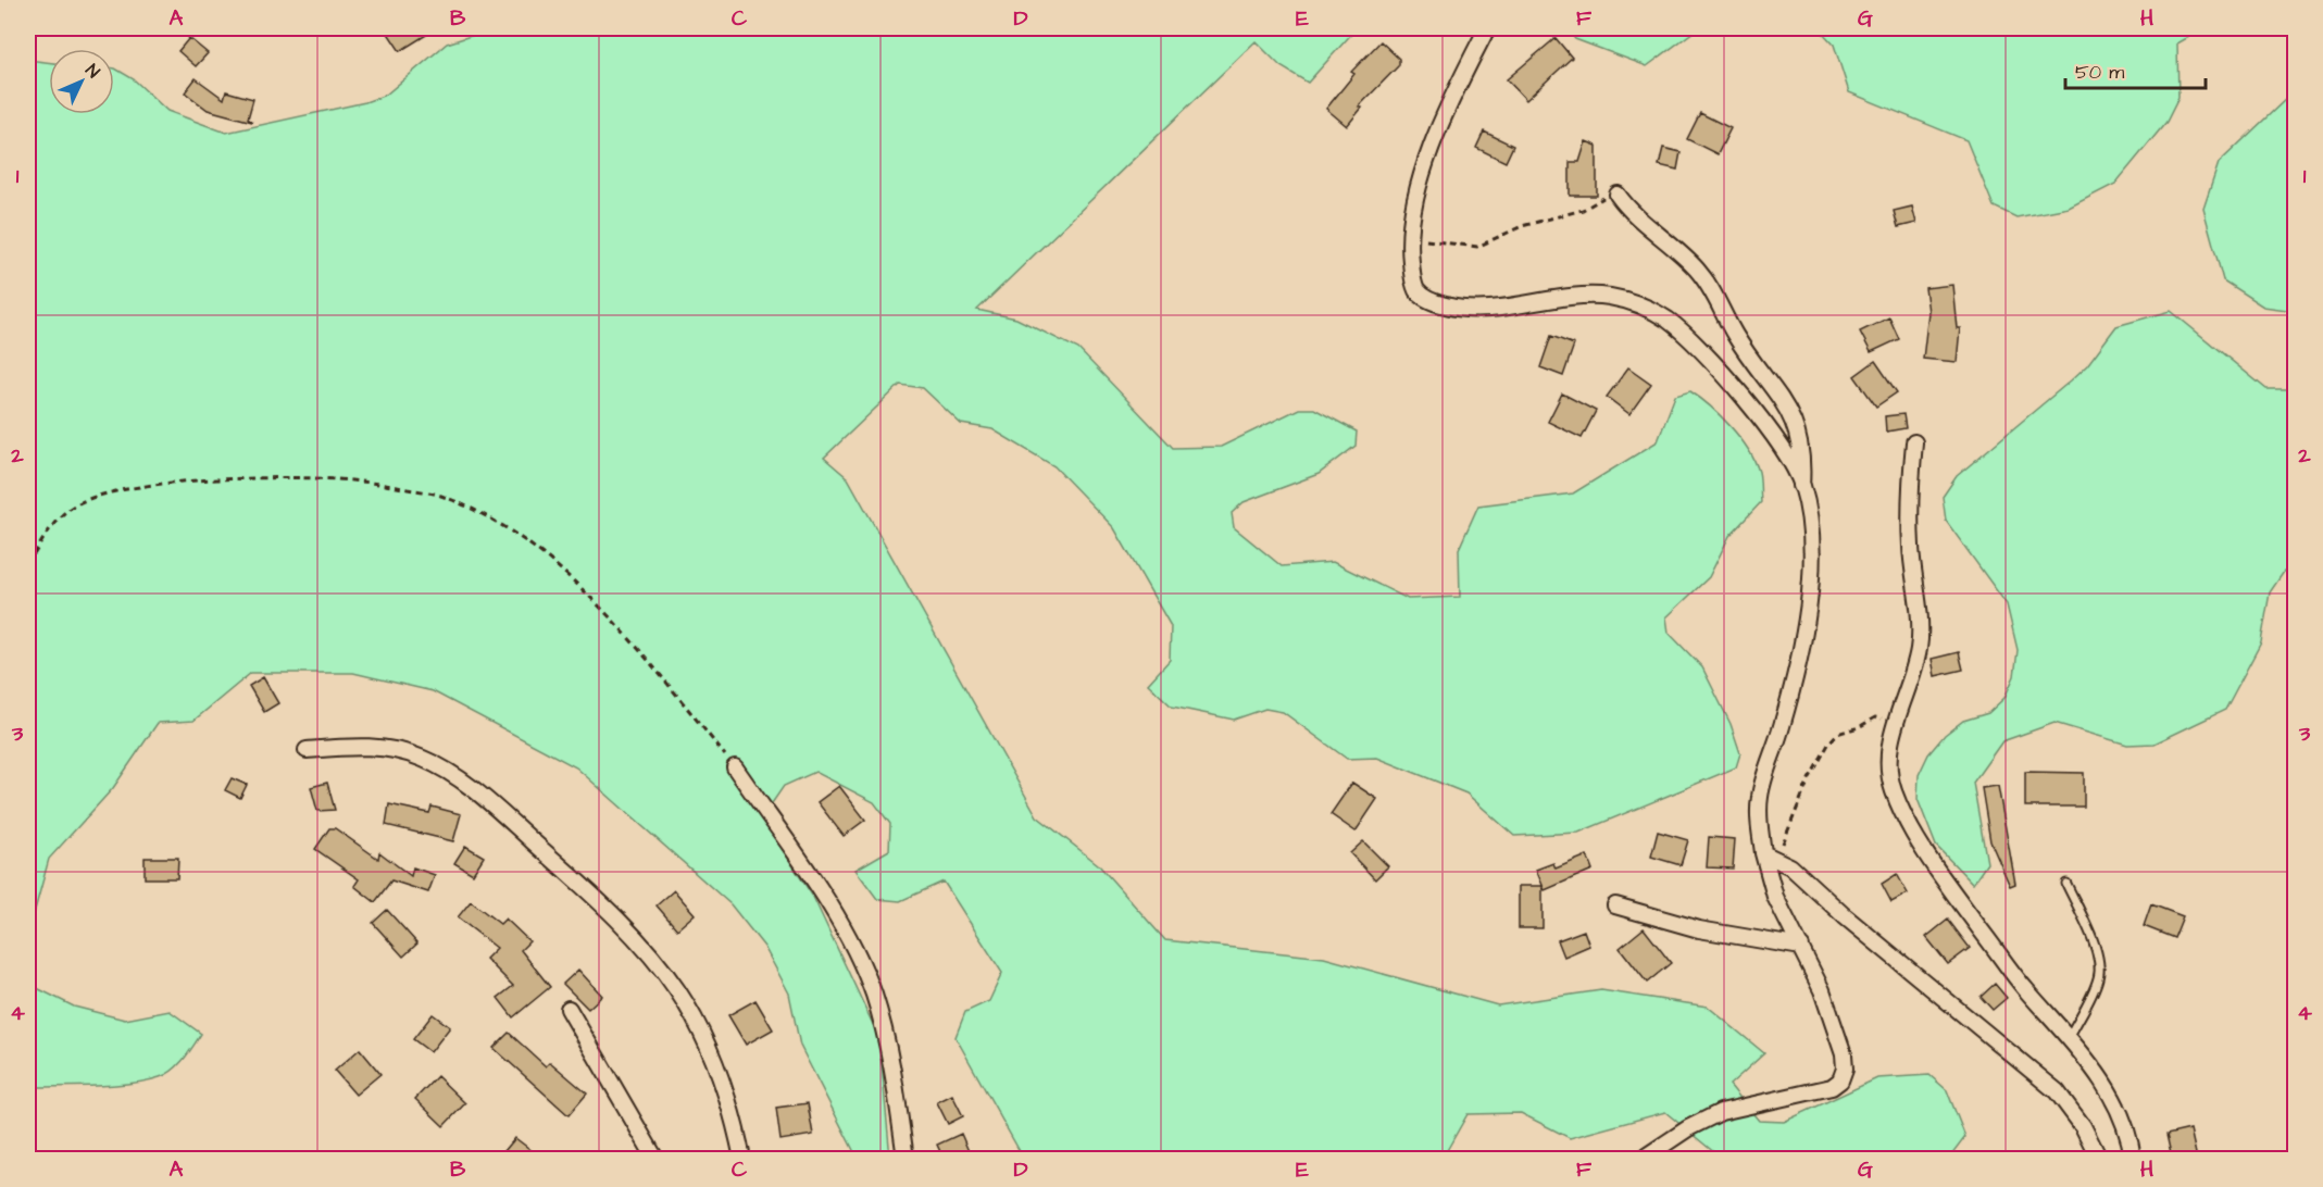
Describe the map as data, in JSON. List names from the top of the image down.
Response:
{
  "scale_bar": "50 m",
  "north": "top right",
  "grid": {
    "columns": [
      "A",
      "B",
      "C",
      "D",
      "E",
      "F",
      "G",
      "H"
    ],
    "rows": [
      "1",
      "2",
      "3",
      "4"
    ]
  }
}
